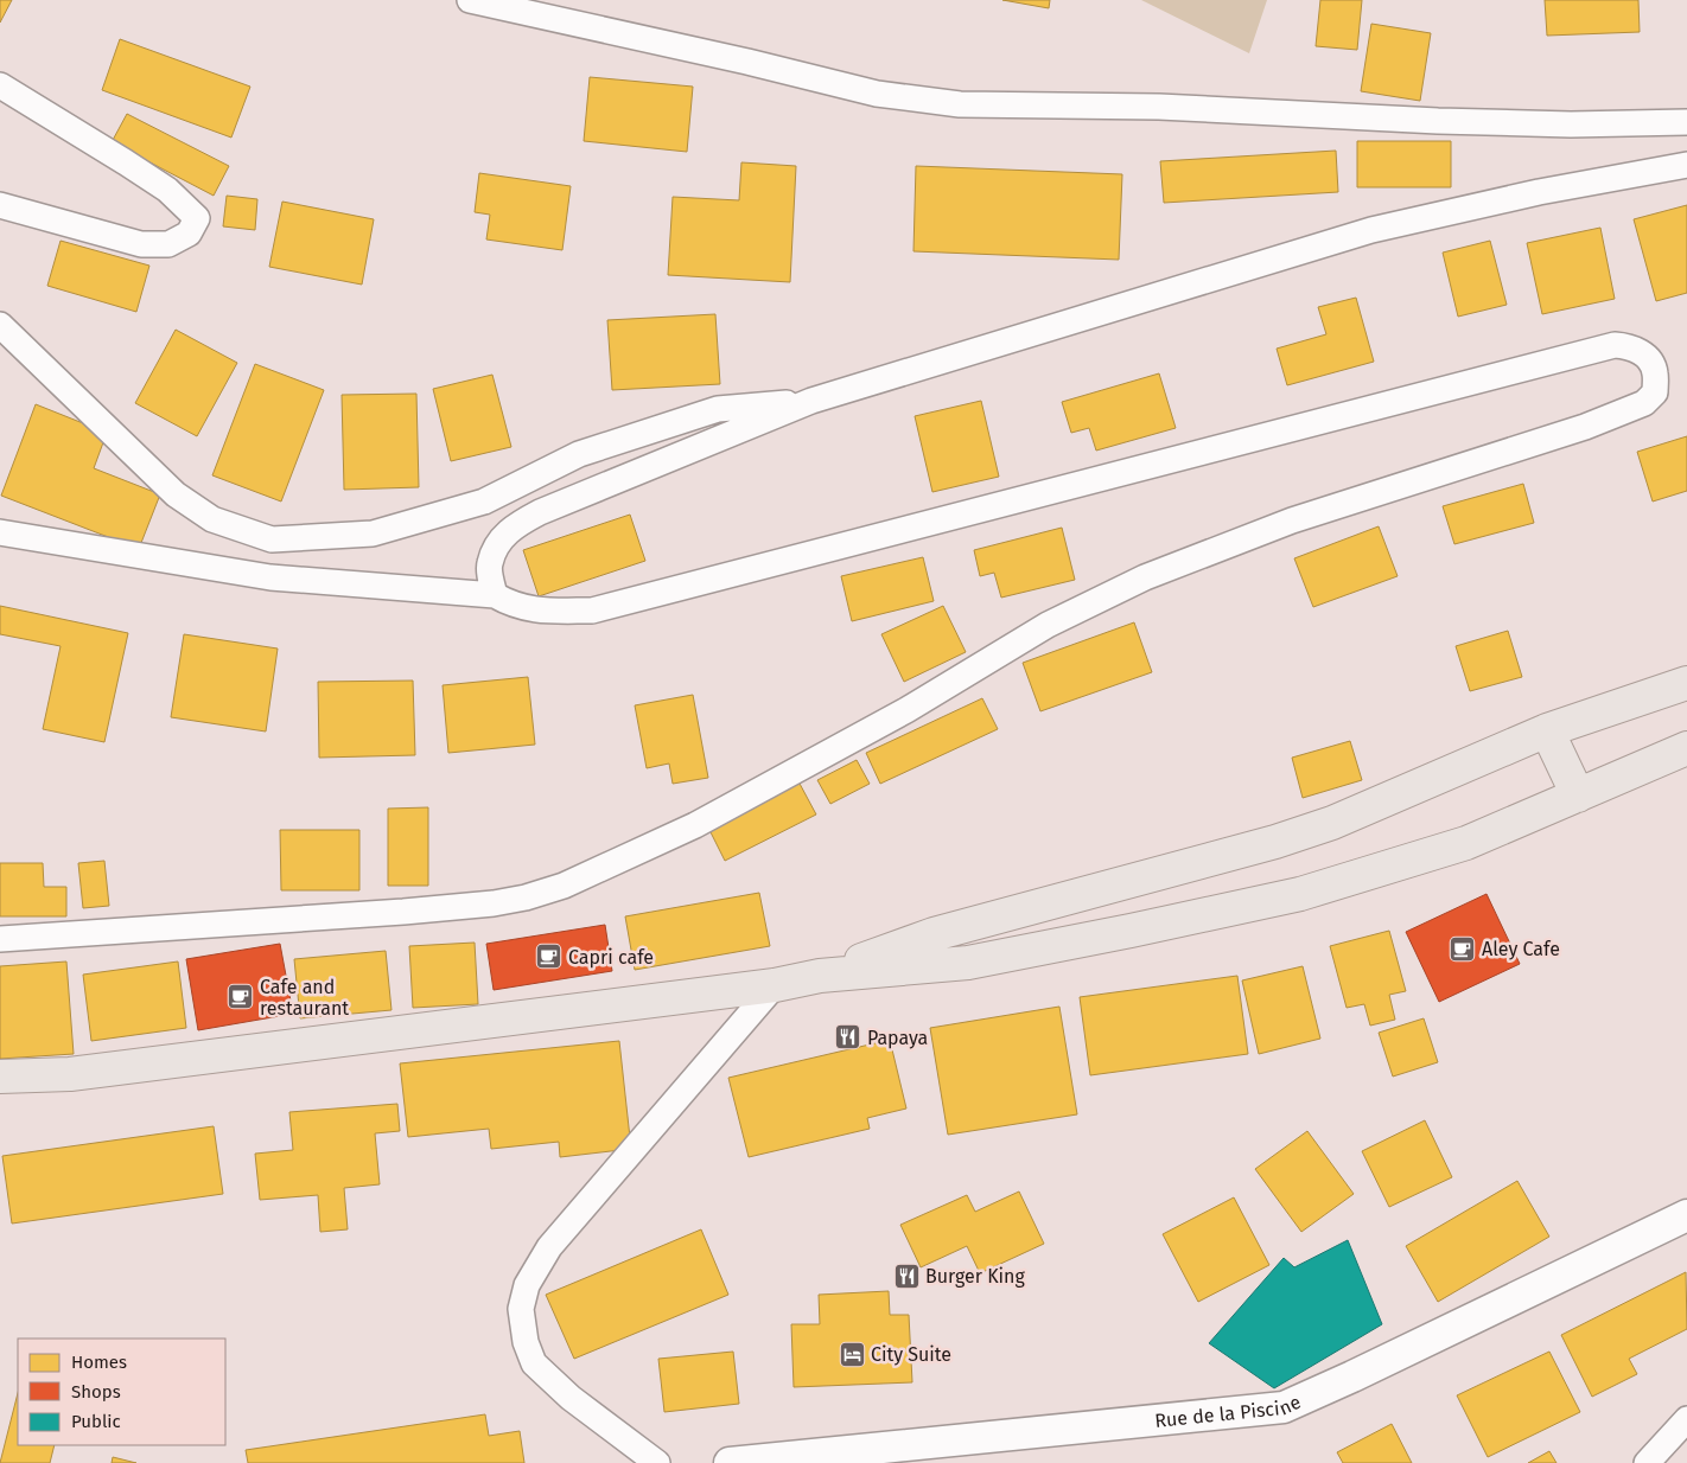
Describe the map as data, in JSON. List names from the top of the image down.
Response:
{
  "streets": {
    "street": ["Rue de la Piscine"]
  },
  "places": {
    "cafe": ["Aley Cafe", "Capri cafe", "Cafe and restaurant"],
    "restaurant": ["Papaya", "Burger King"],
    "hotel": ["City Suite"]
  },
  "legend": ["Homes", "Shops", "Public"]
}
